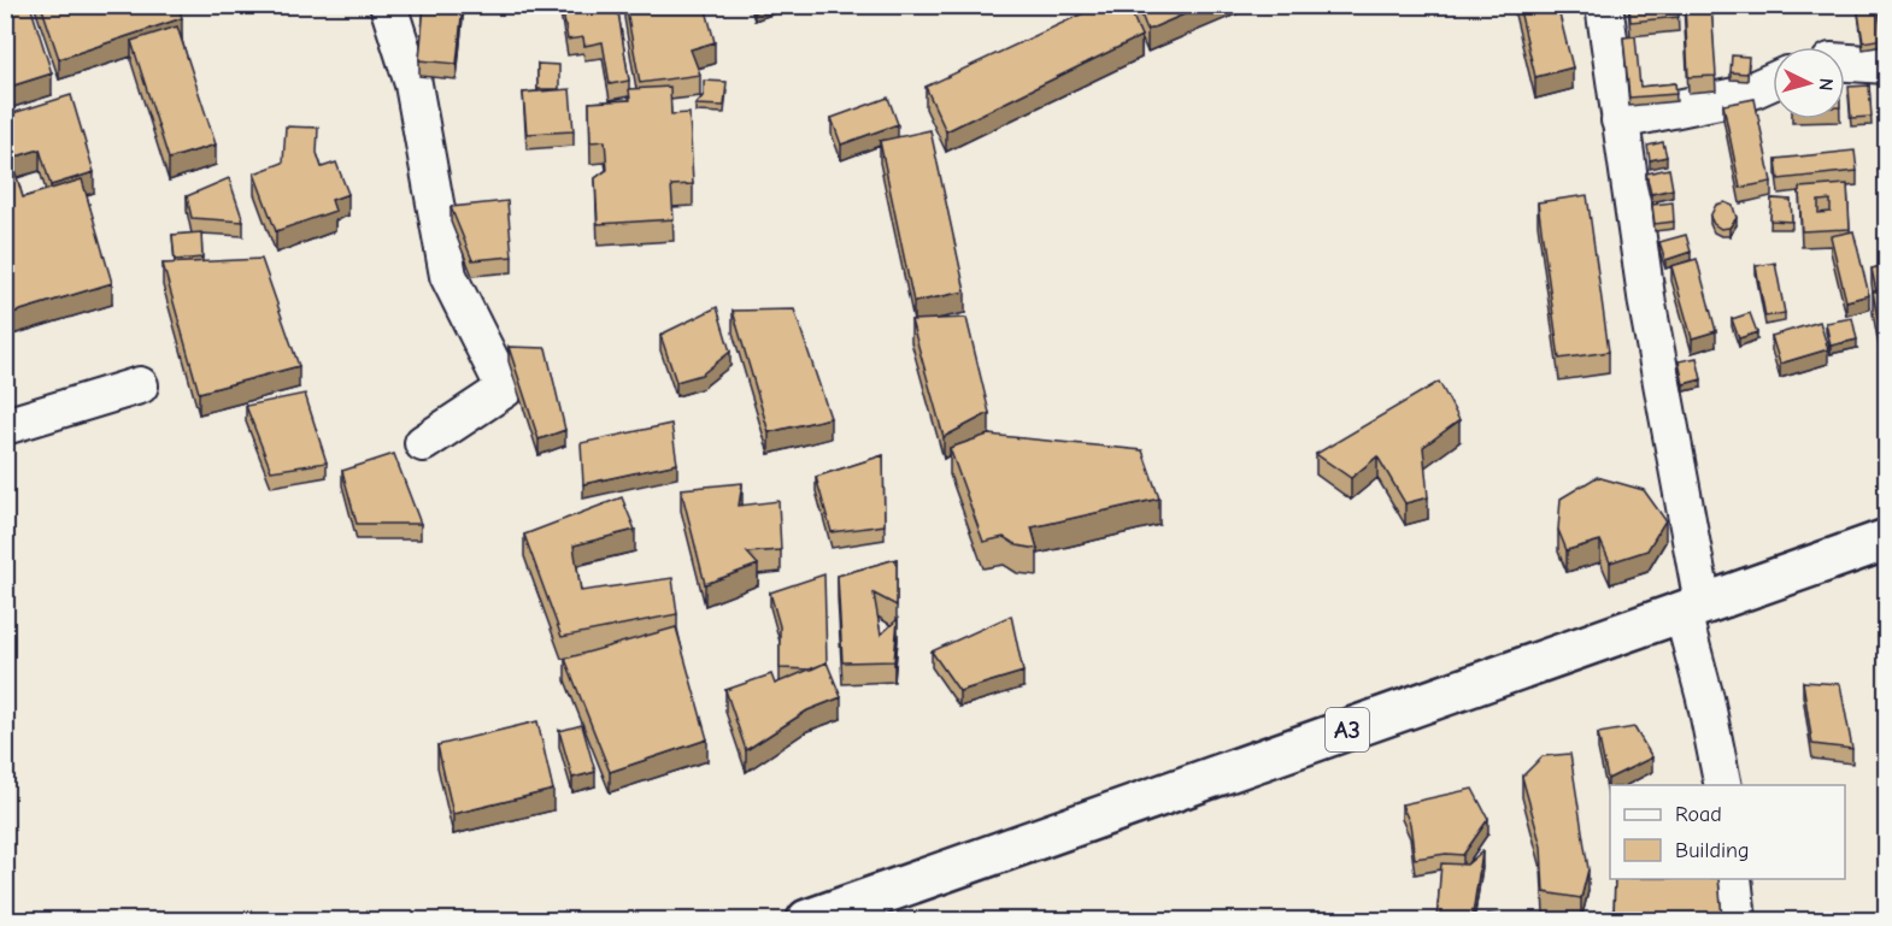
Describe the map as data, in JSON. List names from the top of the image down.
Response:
{
  "streets": {
    "highway": ["A3"]
  },
  "legend": ["Road", "Building"],
  "north": "right"
}
